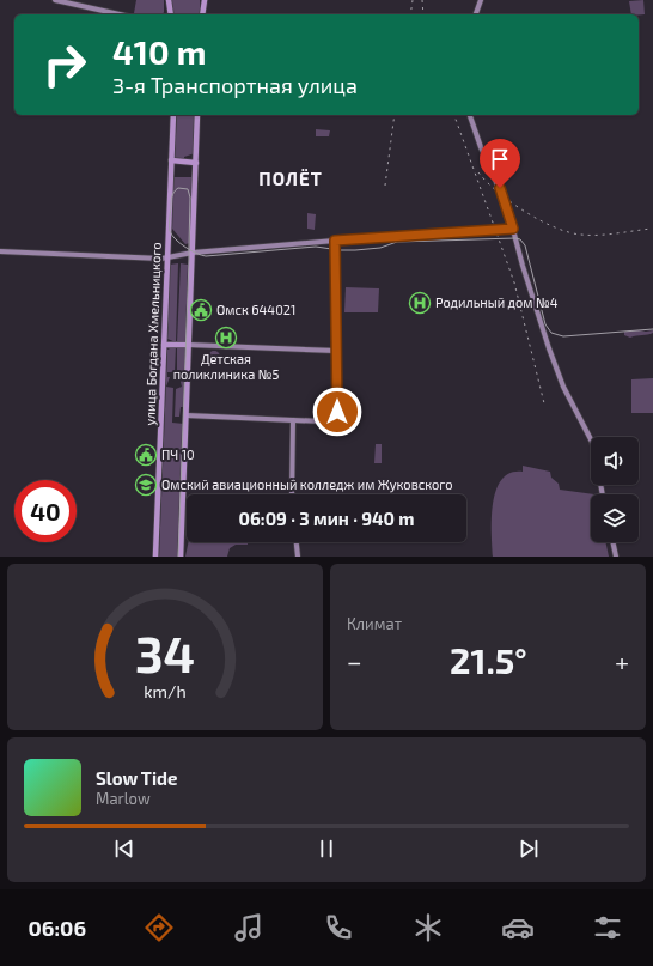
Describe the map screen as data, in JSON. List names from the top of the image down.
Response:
{
  "streets": {
    "main road": ["улица Богдана Хмельницкого"]
  },
  "districts": ["ПОЛЁТ"],
  "places": {
    "hospital": ["Родильный дом №4", "Детская поликлиника №5"],
    "public building": ["Омск 644021", "ПЧ 10"],
    "school or university": ["Омский авиационный колледж им Жуковского"]
  },
  "page": {
    "turn": ["410 m", "3-я Транспортная улица"],
    "limit": "40",
    "trip": "06:09 · 3 мин · 940 m",
    "tile": "Климат",
    "heat": ["−", "21.5°", "+"],
    "song": ["Slow Tide", "Marlow"],
    "tabs": "06:06",
    "gauge": ["34", "km/h"]
  }
}
